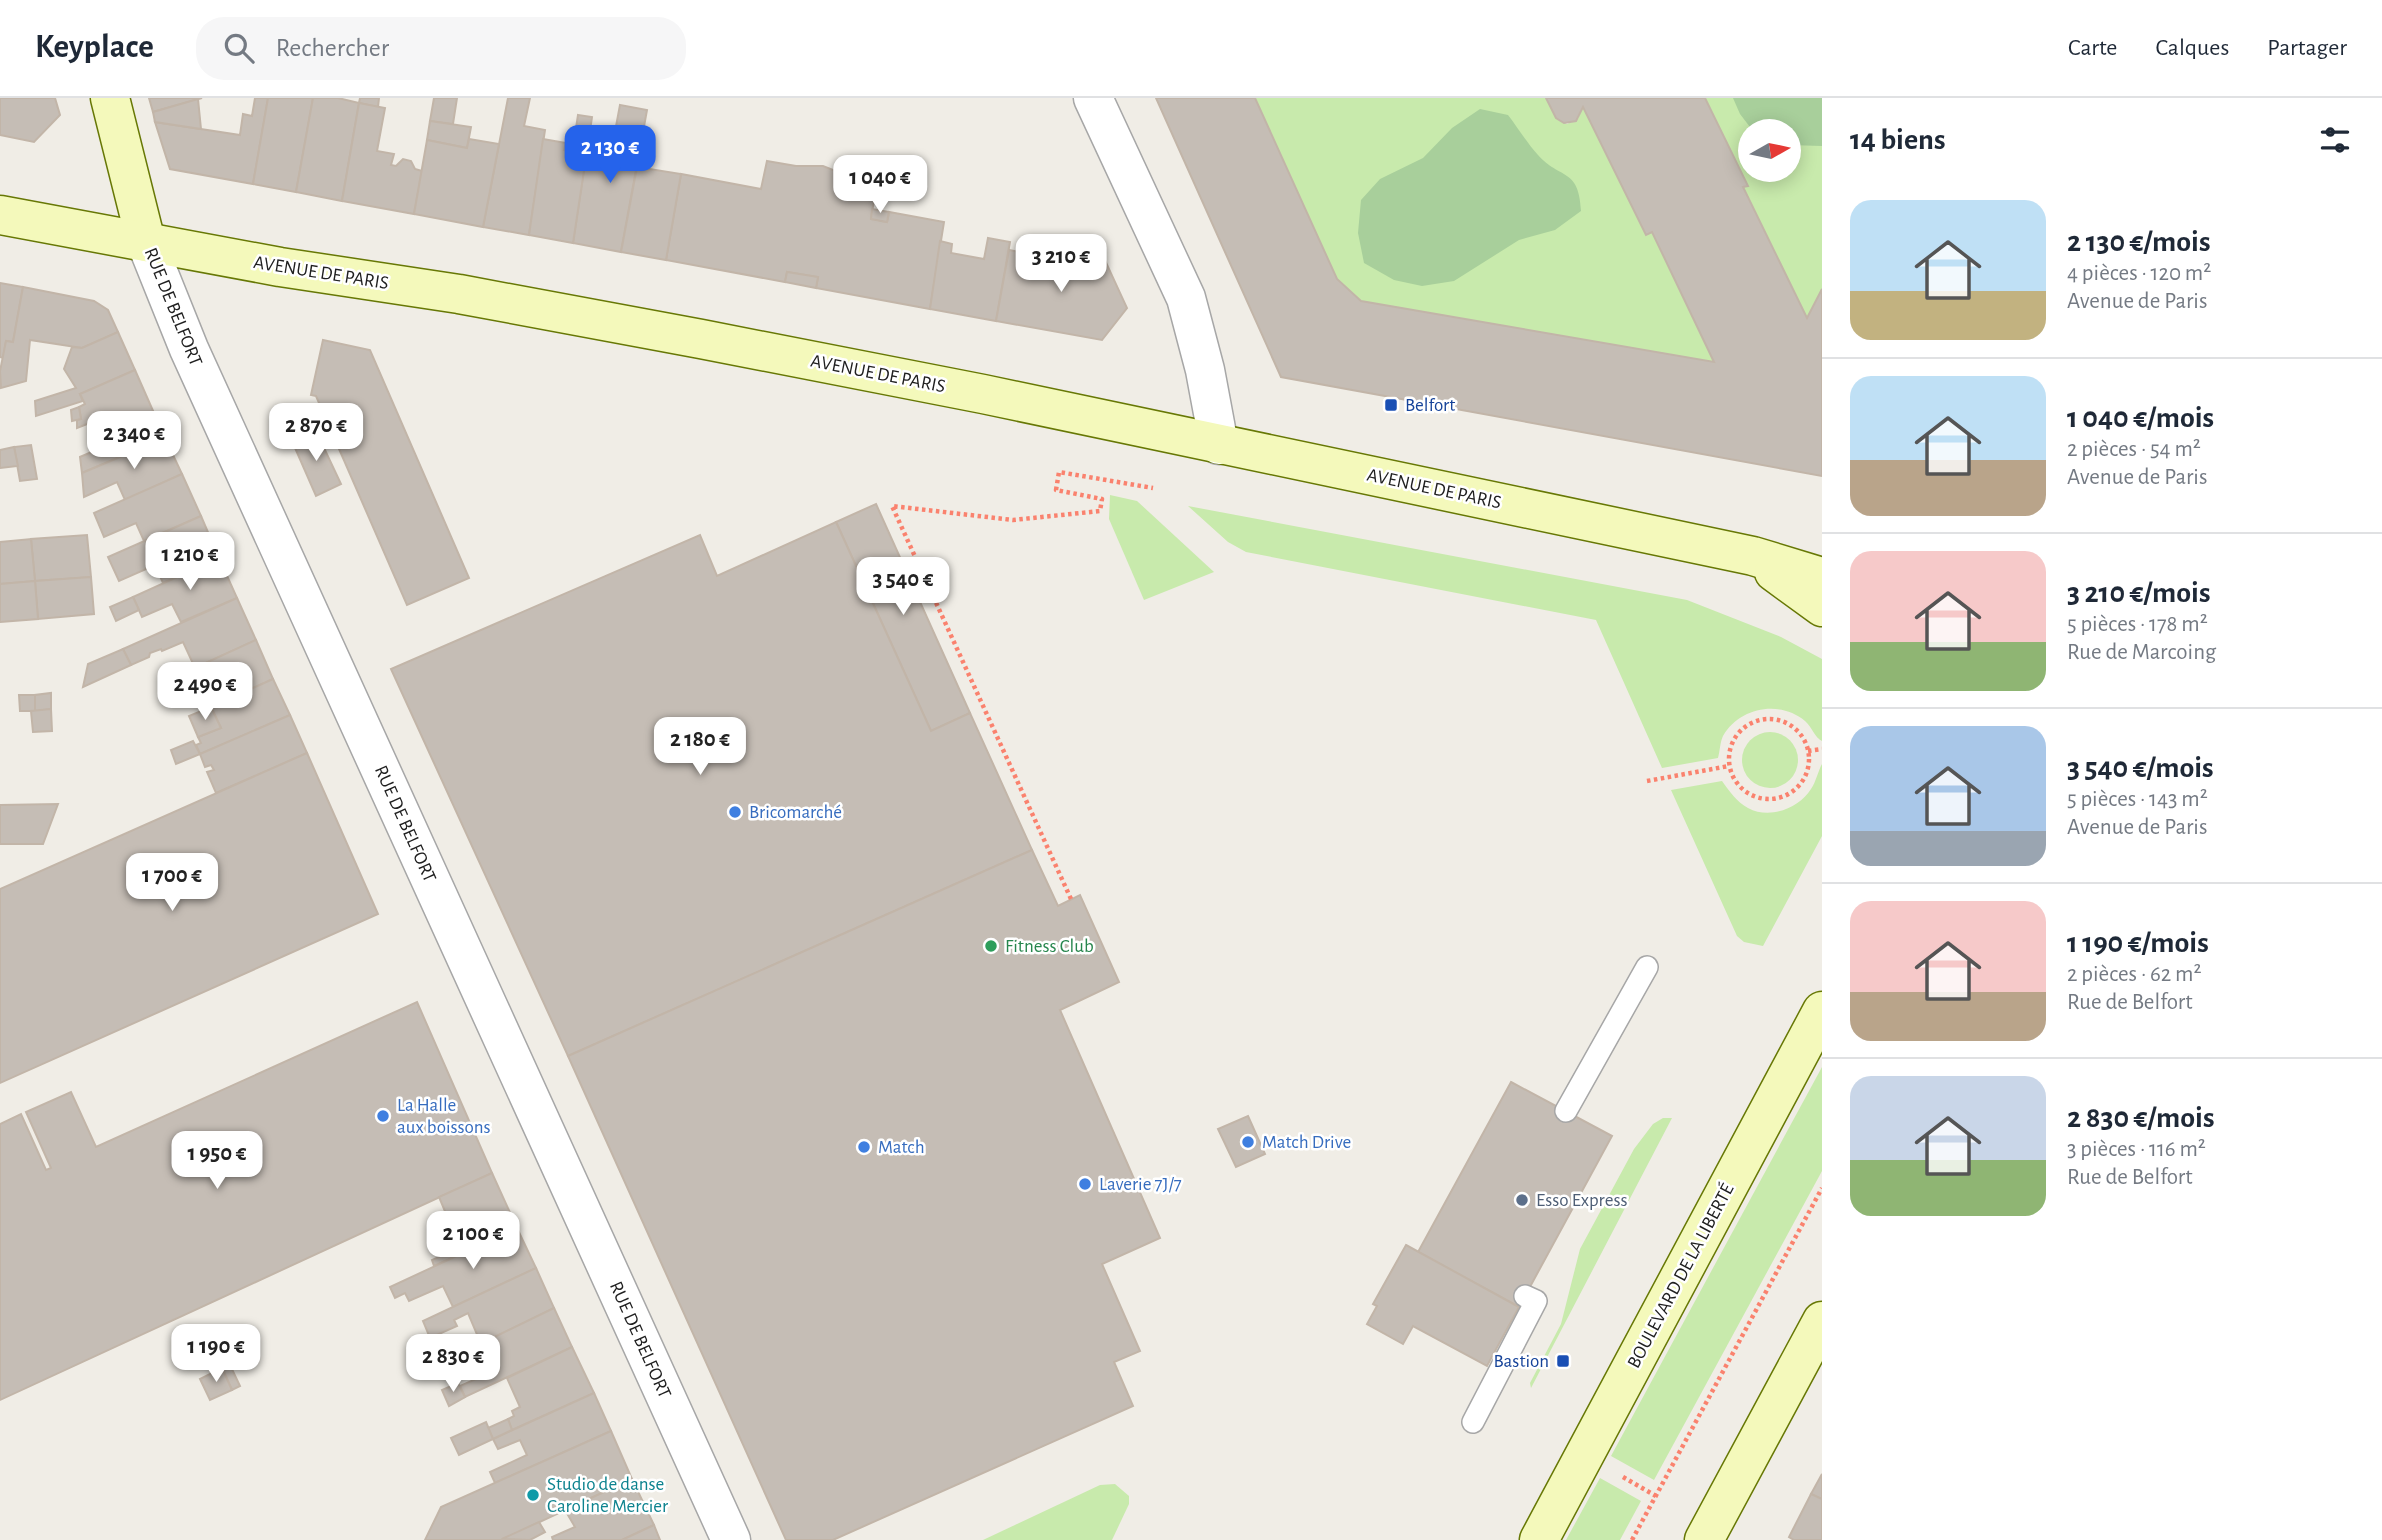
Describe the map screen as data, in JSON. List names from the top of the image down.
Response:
{
  "streets": {
    "main road": ["AVENUE DE PARIS", "RUE DE BELFORT", "BOULEVARD DE LA LIBERTÉ"]
  },
  "crossings": [
    ["AVENUE DE PARIS", "RUE DE BELFORT"]
  ],
  "places": {
    "transit": ["Belfort", "Bastion"],
    "other": [
      "Bricomarché",
      "Fitness Club",
      "La Halle aux boissons",
      "Match Drive",
      "Match",
      "Laverie 7J/7",
      "Esso Express",
      "Studio de danse Caroline Mercier"
    ]
  },
  "north": "right",
  "page": {
    "header": "Keyplace",
    "search": "Rechercher",
    "nav": ["Carte", "Calques", "Partager"],
    "heading": "14 biens",
    "price": [
      "2 130 €",
      "1 040 €",
      "3 210 €",
      "2 870 €",
      "2 340 €",
      "1 210 €",
      "3 540 €",
      "2 490 €",
      "2 180 €",
      "1 700 €",
      "1 950 €",
      "2 100 €",
      "1 190 €",
      "2 830 €"
    ],
    "list": [
      {
        "name": "2 130 €/mois",
        "note": "4 pièces · 120 m² · Avenue de Paris"
      },
      {
        "name": "1 040 €/mois",
        "note": "2 pièces · 54 m² · Avenue de Paris"
      },
      {
        "name": "3 210 €/mois",
        "note": "5 pièces · 178 m² · Rue de Marcoing"
      },
      {
        "name": "3 540 €/mois",
        "note": "5 pièces · 143 m² · Avenue de Paris"
      },
      {
        "name": "1 190 €/mois",
        "note": "2 pièces · 62 m² · Rue de Belfort"
      },
      {
        "name": "2 830 €/mois",
        "note": "3 pièces · 116 m² · Rue de Belfort"
      }
    ]
  }
}
